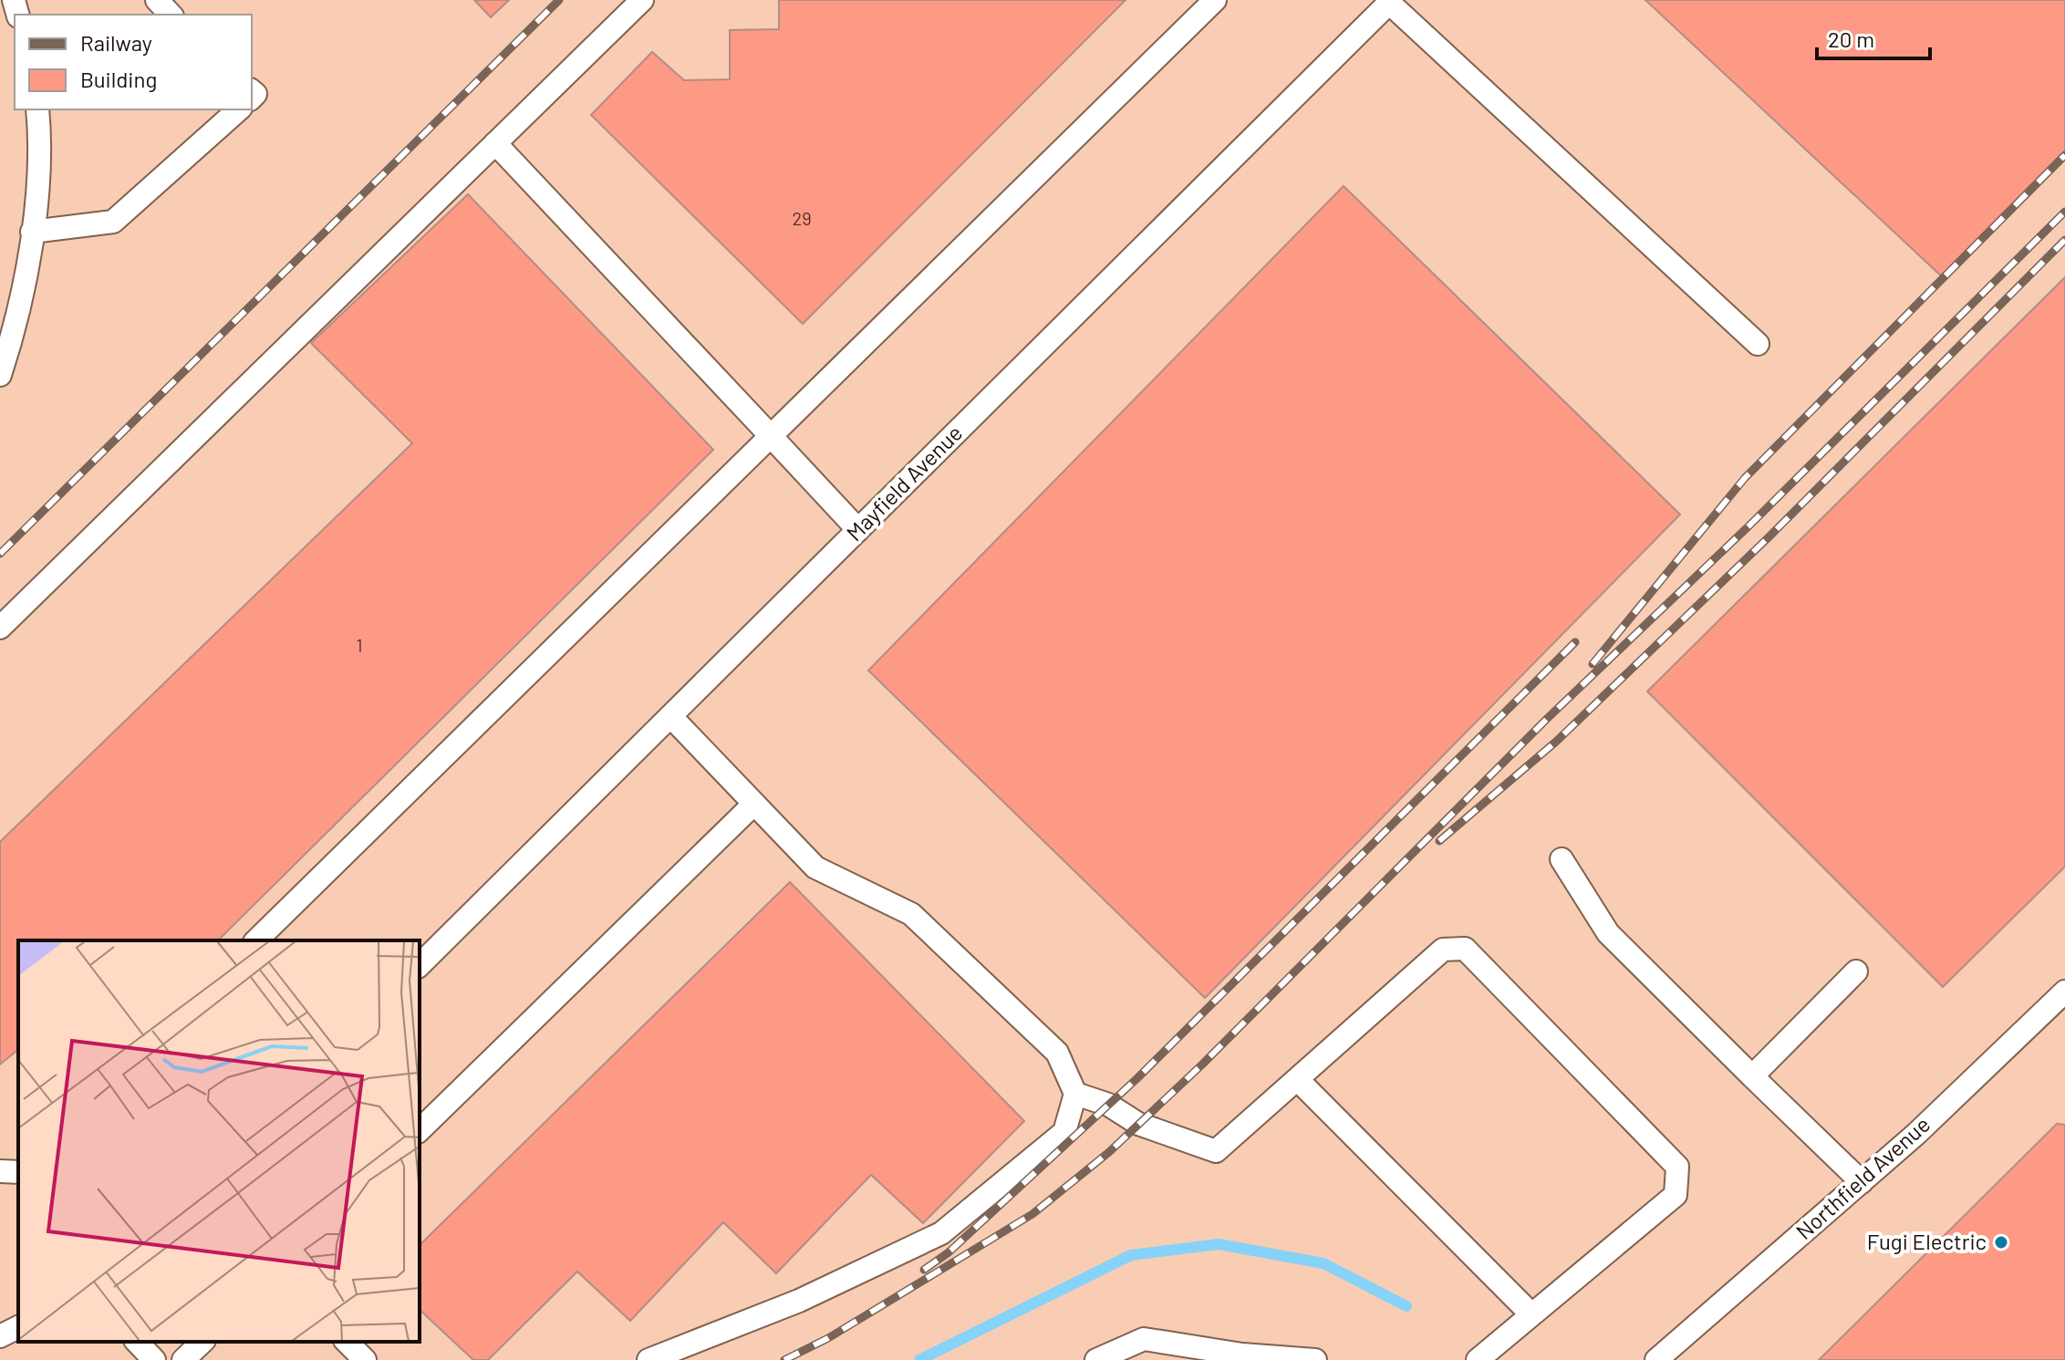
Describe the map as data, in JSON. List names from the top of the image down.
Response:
{
  "streets": {
    "lane": ["Mayfield Avenue", "Northfield Avenue"]
  },
  "places": ["Fugi Electric"],
  "house_numbers": ["29", "1"],
  "legend": ["Railway", "Building"],
  "scale_bar": "20 m"
}
